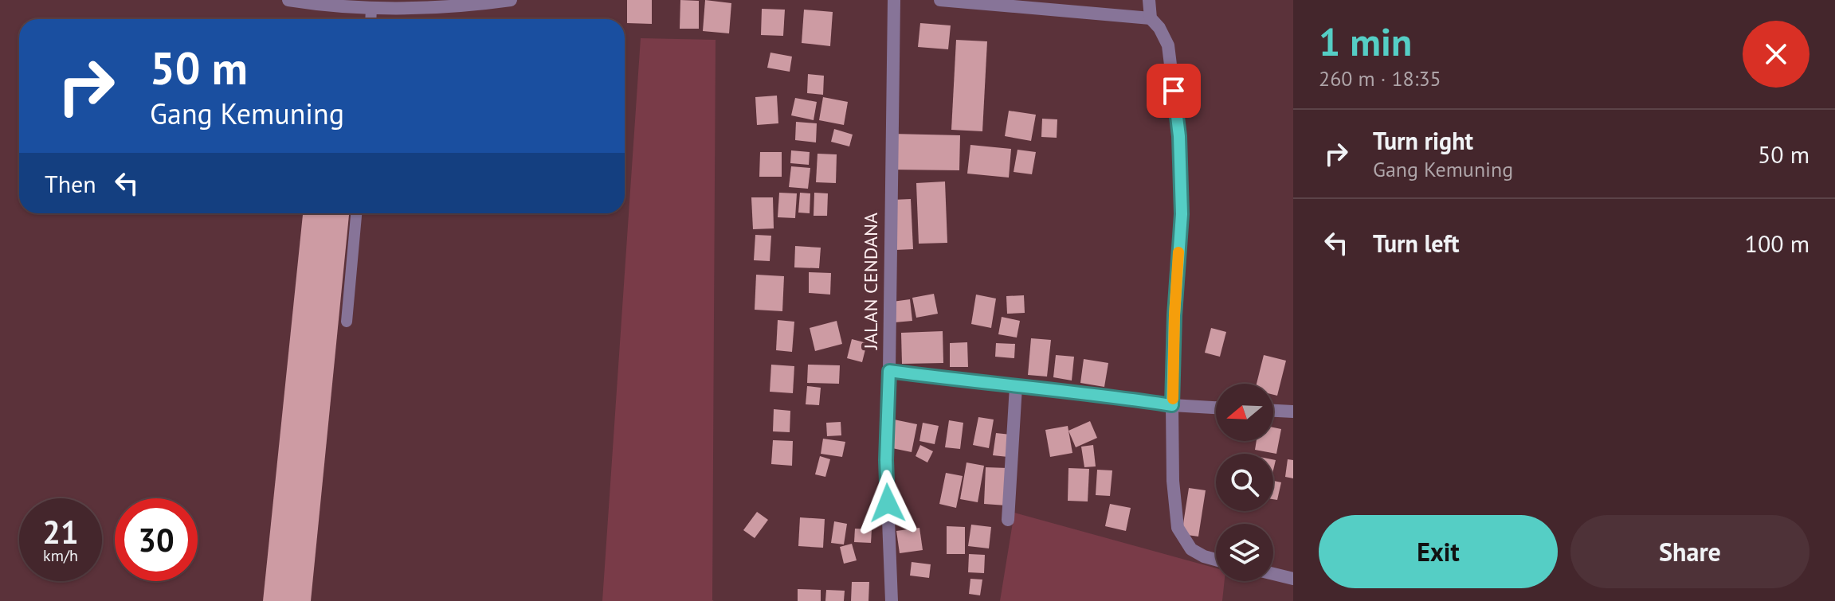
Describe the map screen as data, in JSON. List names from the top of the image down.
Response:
{
  "streets": {
    "street": ["JALAN CENDANA"]
  },
  "north": "left",
  "page": {
    "heading": ["1 min", "260 m · 18:35"],
    "turn": ["50 m", "Gang Kemuning"],
    "list": [
      {
        "name": "Turn right",
        "note": "Gang Kemuning",
        "value": "50 m"
      },
      {
        "name": "Turn left",
        "value": "100 m"
      }
    ],
    "then": "Then",
    "speed": "21 km/h",
    "limit": "30",
    "buttons": ["Exit", "Share"]
  }
}
